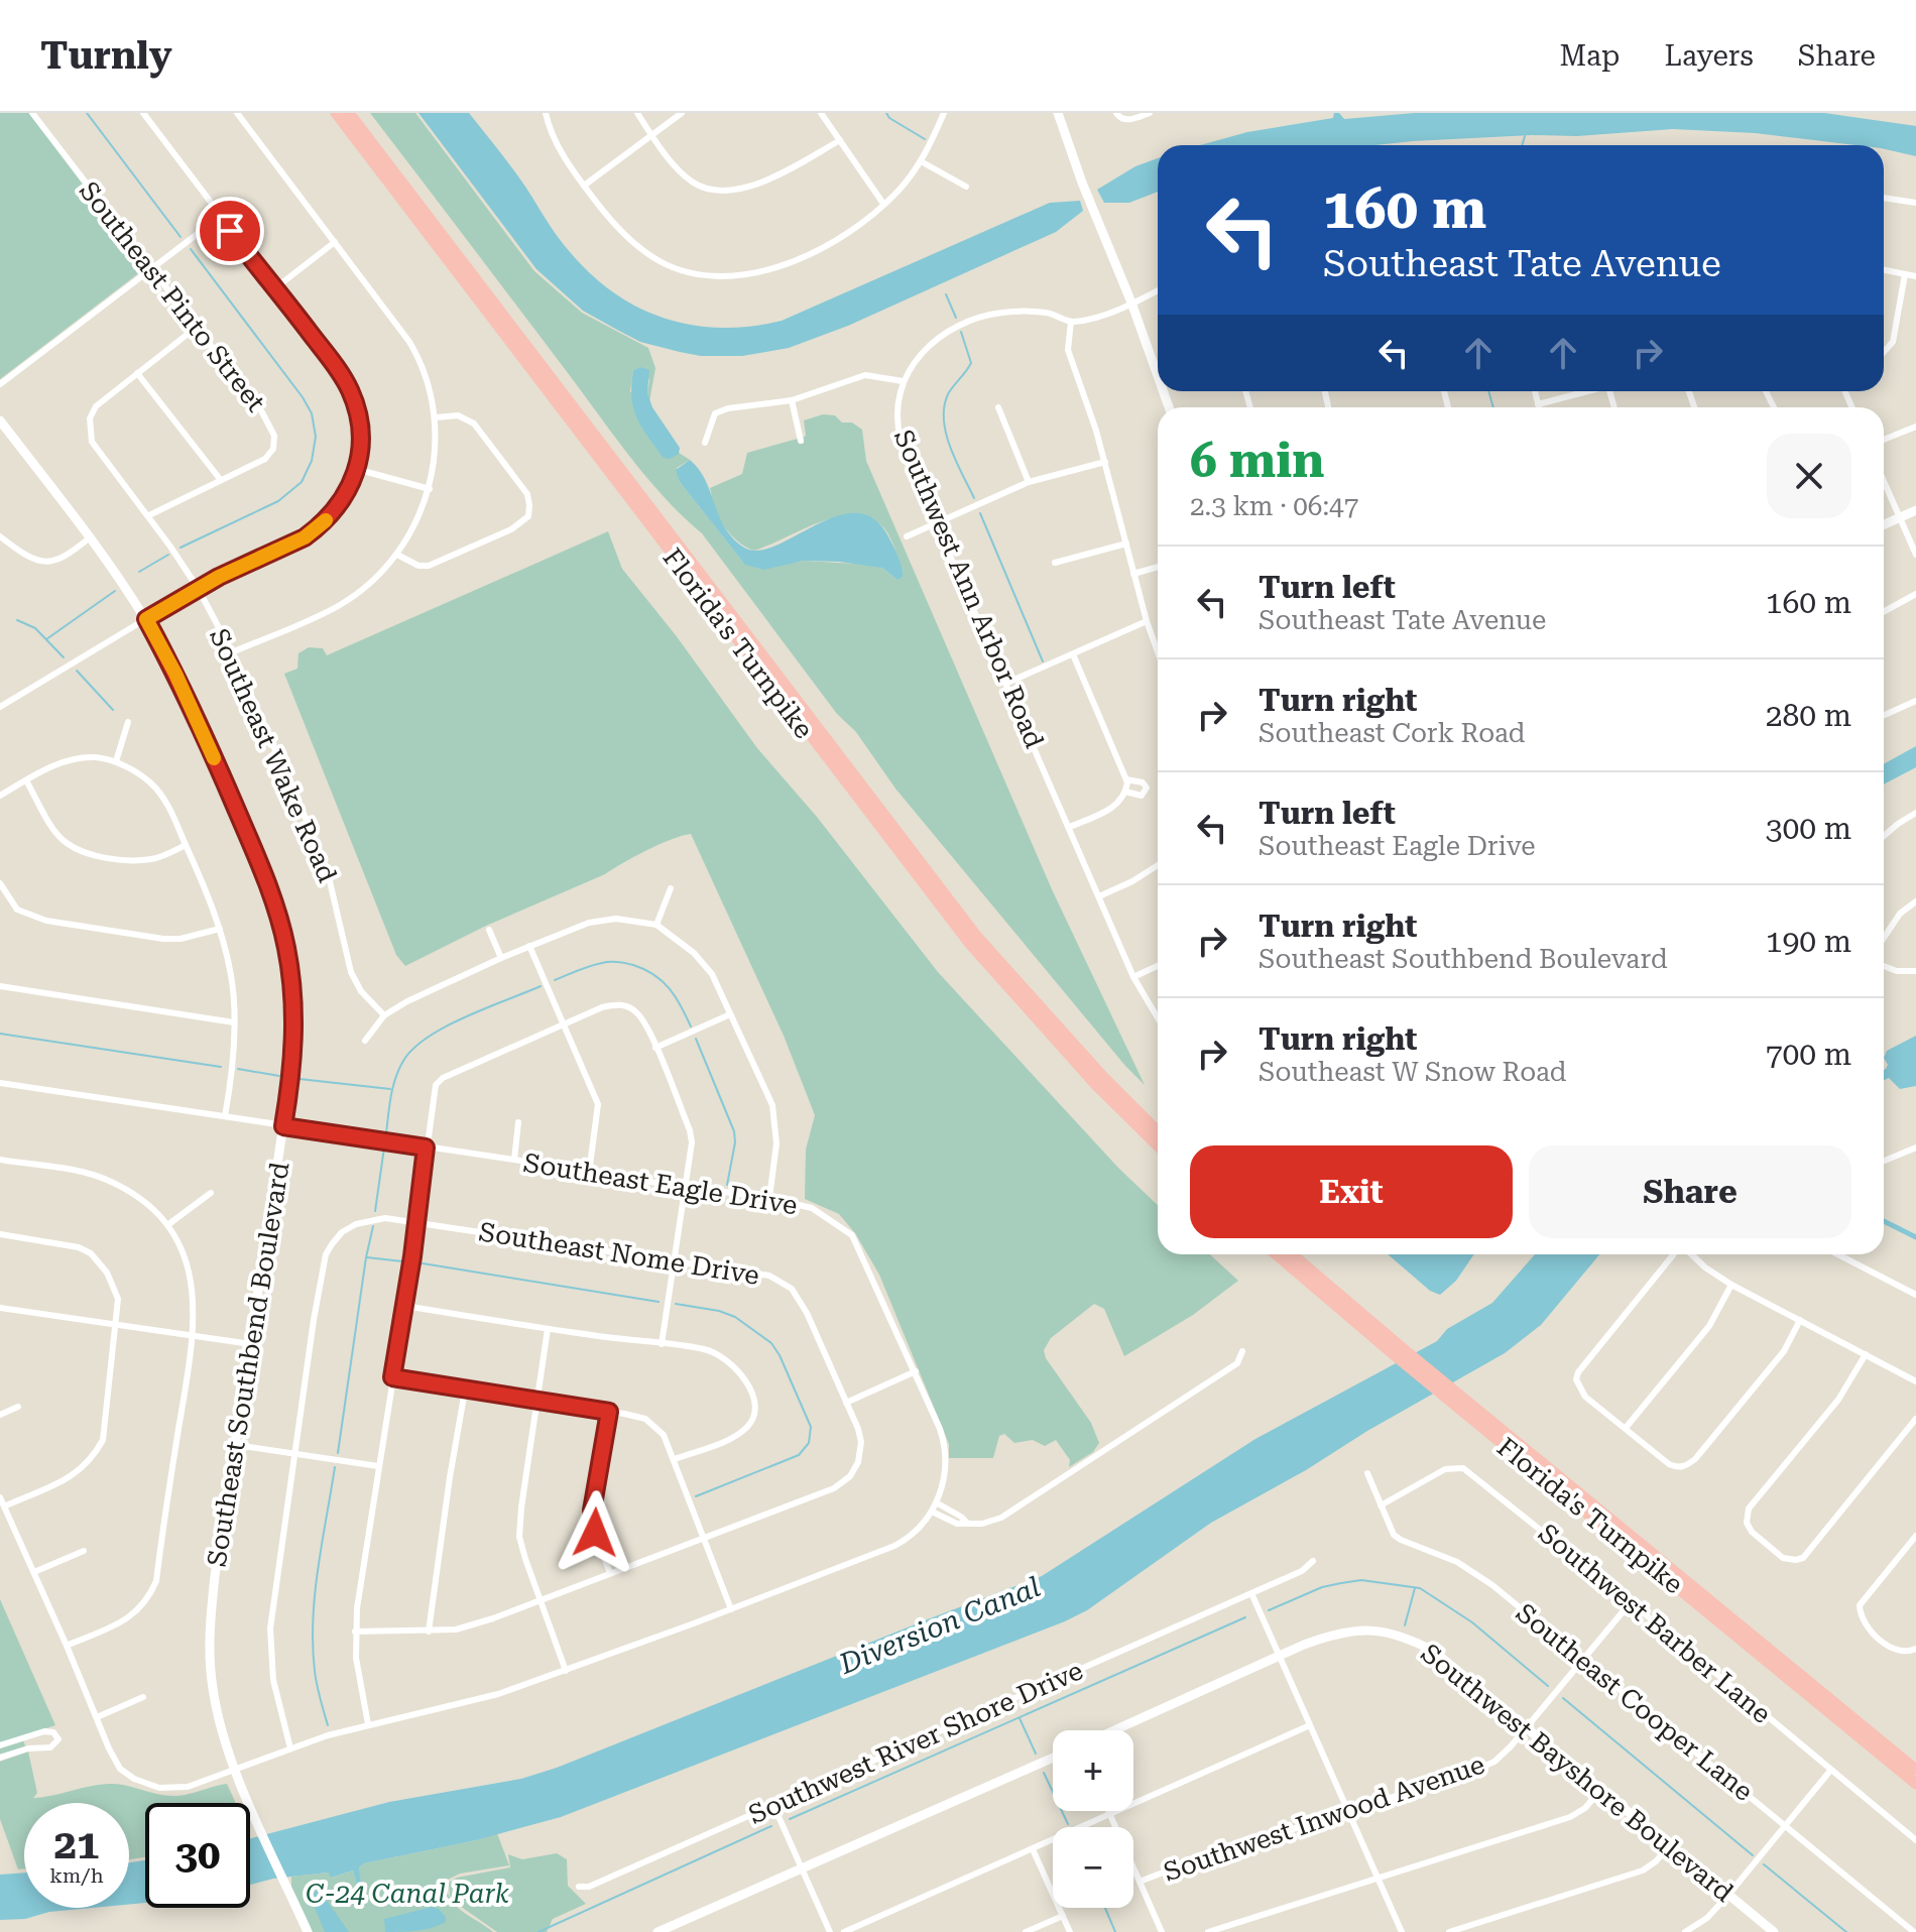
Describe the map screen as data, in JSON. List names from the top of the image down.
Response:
{
  "streets": {
    "highway": ["Florida's Turnpike"],
    "street": [
      "Southeast Pinto Street",
      "Southwest Ann Arbor Road",
      "Southeast Wake Road",
      "Southeast Eagle Drive",
      "Southeast Nome Drive",
      "Southeast Southbend Boulevard",
      "Southwest Barber Lane",
      "Southeast Cooper Lane",
      "Southwest River Shore Drive",
      "Southwest Bayshore Boulevard",
      "Southwest Inwood Avenue"
    ]
  },
  "crossings": [
    ["Southeast Pinto Street", "Southeast Wake Road"],
    ["Southeast Eagle Drive", "Southeast Nome Drive"],
    ["Southeast Eagle Drive", "Southeast Southbend Boulevard"],
    ["Southwest Barber Lane", "Southeast Cooper Lane"],
    ["Southwest Barber Lane", "Southwest Inwood Avenue"],
    ["Southeast Cooper Lane", "Southwest Inwood Avenue"],
    ["Southwest Bayshore Boulevard", "Southwest Inwood Avenue"]
  ],
  "water": ["Diversion Canal"],
  "parks": ["C-24 Canal Park"],
  "page": {
    "header": "Turnly",
    "nav": ["Map", "Layers", "Share"],
    "turn": ["160 m", "Southeast Tate Avenue"],
    "heading": ["6 min", "2.3 km · 06:47"],
    "list": [
      {
        "name": "Turn left",
        "note": "Southeast Tate Avenue",
        "value": "160 m"
      },
      {
        "name": "Turn right",
        "note": "Southeast Cork Road",
        "value": "280 m"
      },
      {
        "name": "Turn left",
        "note": "Southeast Eagle Drive",
        "value": "300 m"
      },
      {
        "name": "Turn right",
        "note": "Southeast Southbend Boulevard",
        "value": "190 m"
      },
      {
        "name": "Turn right",
        "note": "Southeast W Snow Road",
        "value": "700 m"
      }
    ],
    "buttons": ["Exit", "Share"],
    "map_buttons": ["+", "−"],
    "speed": "21 km/h",
    "limit": "30"
  }
}
